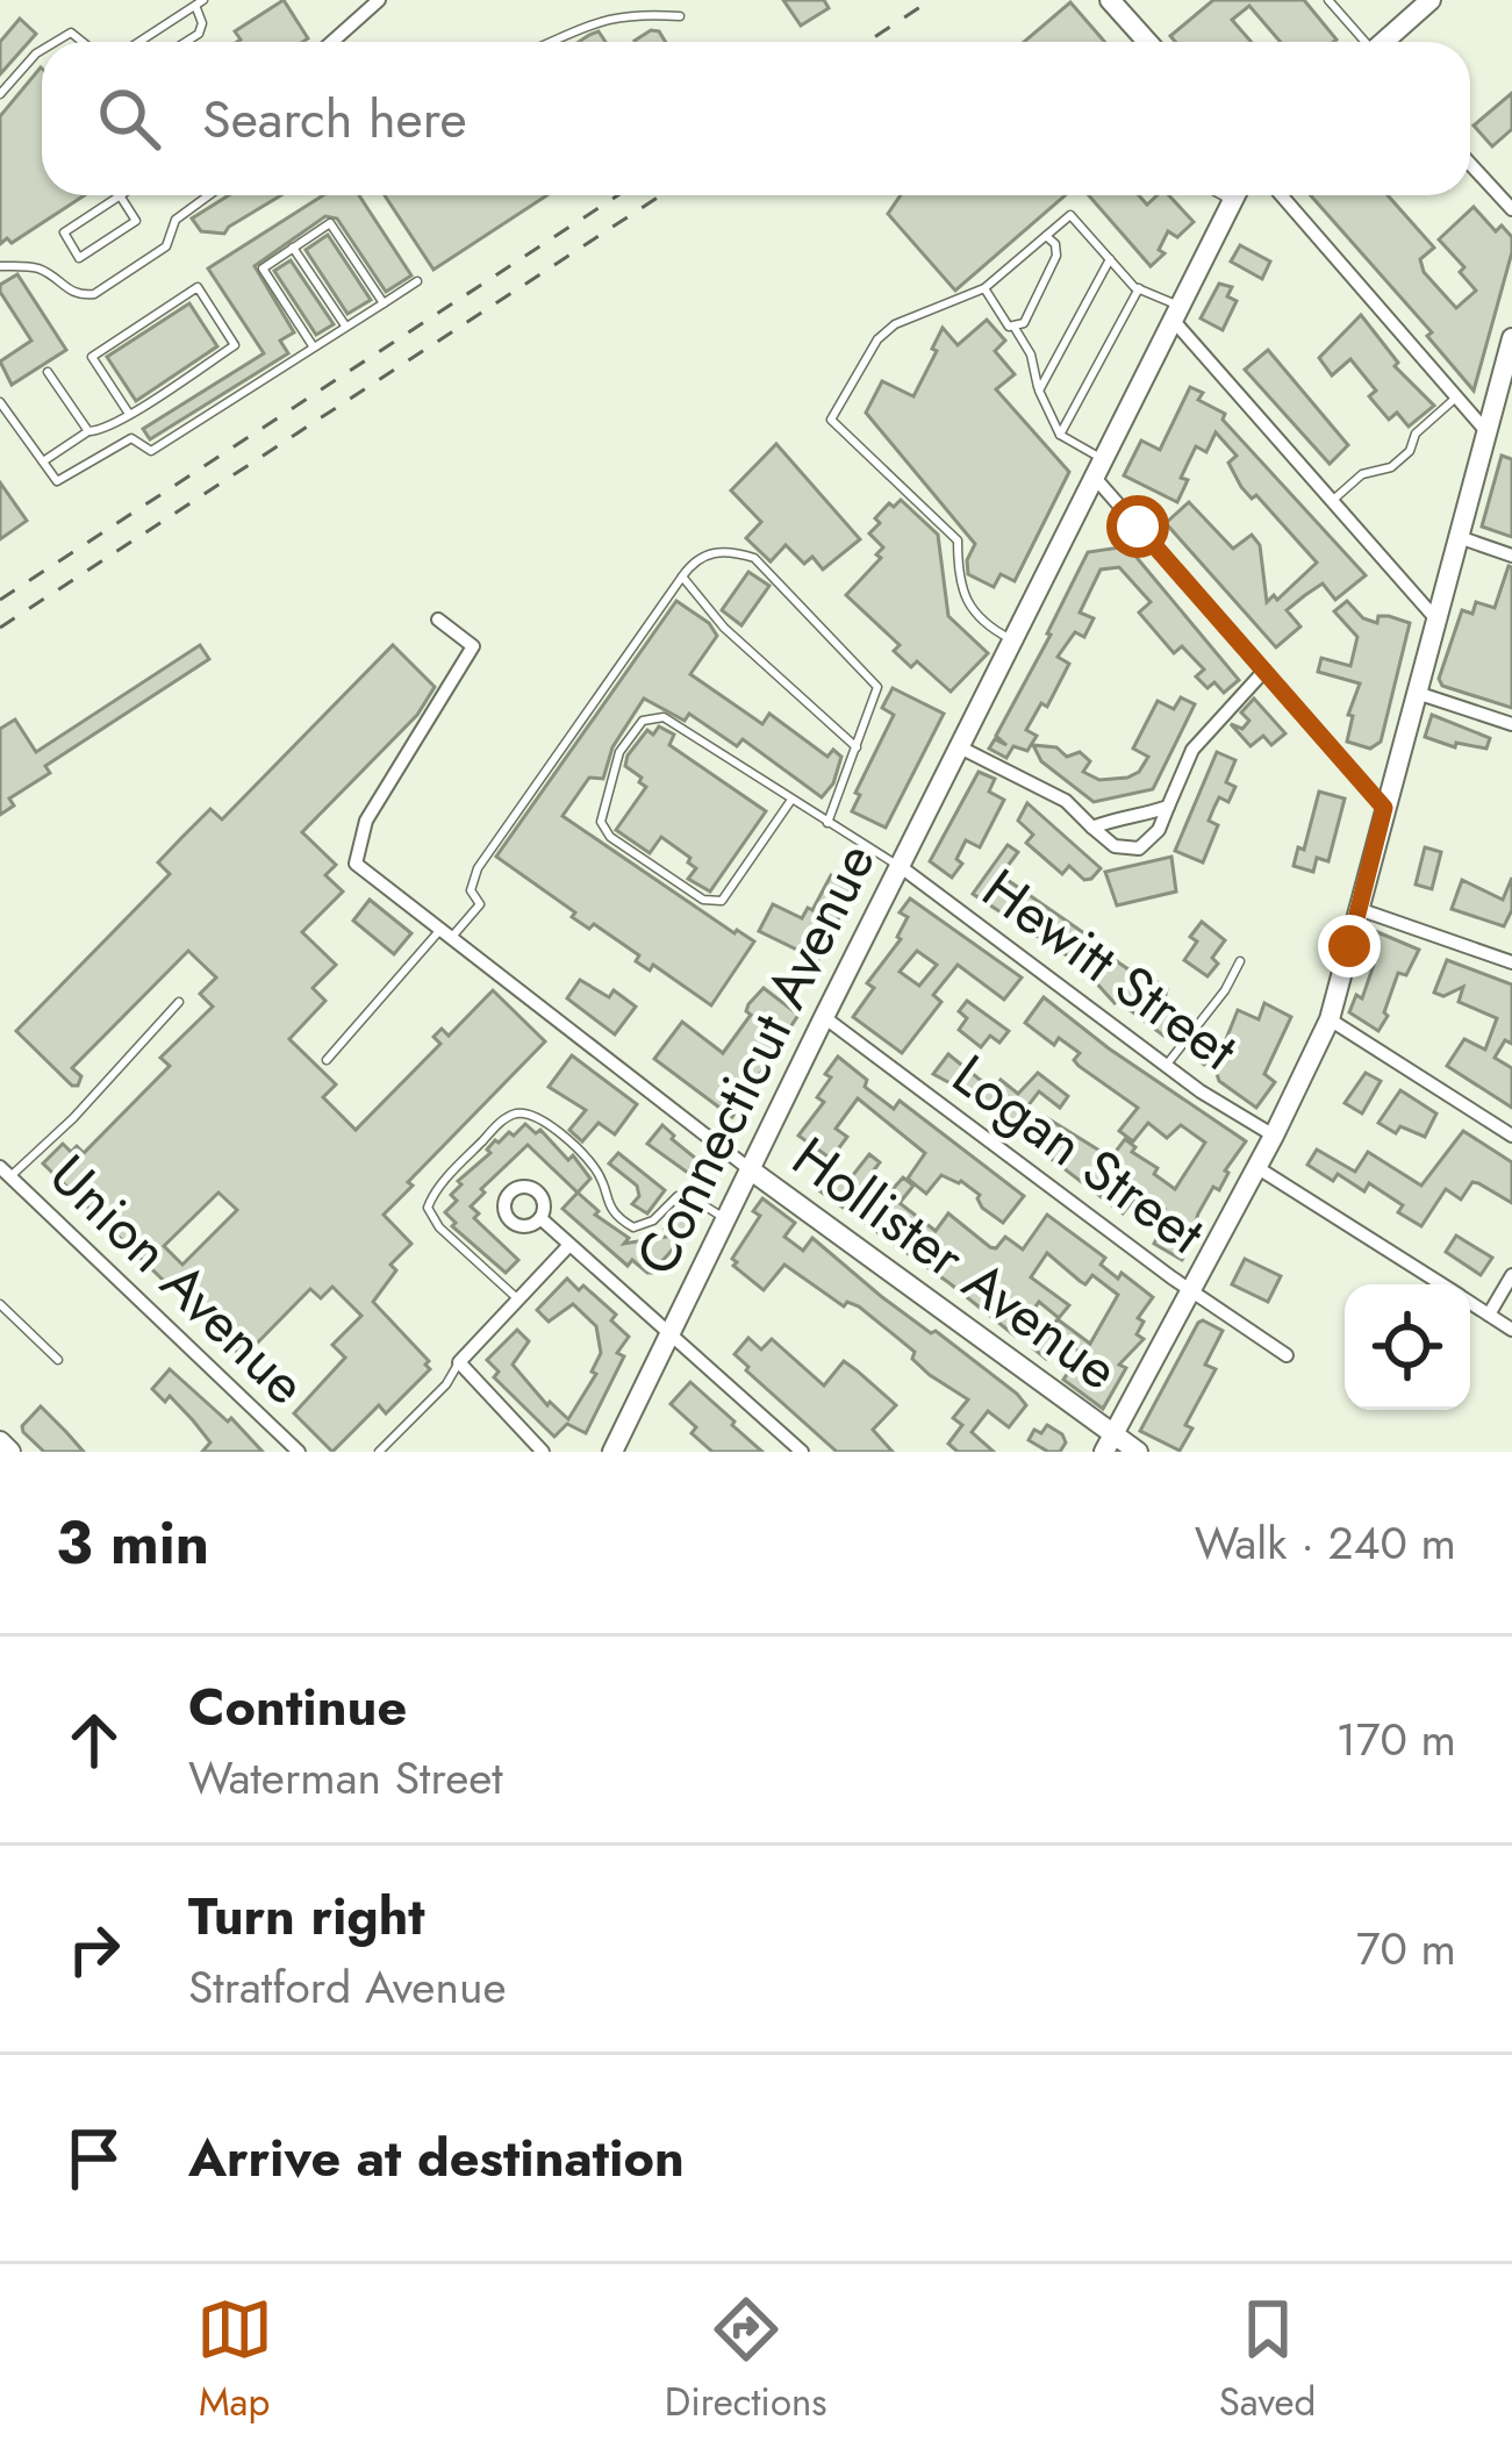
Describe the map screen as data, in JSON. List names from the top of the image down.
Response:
{
  "streets": {
    "main road": ["Connecticut Avenue", "Hollister Avenue"],
    "street": ["Hewitt Street", "Logan Street", "Union Avenue"]
  },
  "crossings": [
    ["Hewitt Street", "Connecticut Avenue"],
    ["Connecticut Avenue", "Logan Street"],
    ["Connecticut Avenue", "Hollister Avenue"]
  ],
  "page": {
    "search": "Search here",
    "heading": ["3 min", "Walk · 240 m"],
    "list": [
      ["Continue", "Waterman Street", "170 m"],
      ["Turn right", "Stratford Avenue", "70 m"],
      "Arrive at destination"
    ],
    "nav": ["Map", "Directions", "Saved"]
  }
}
